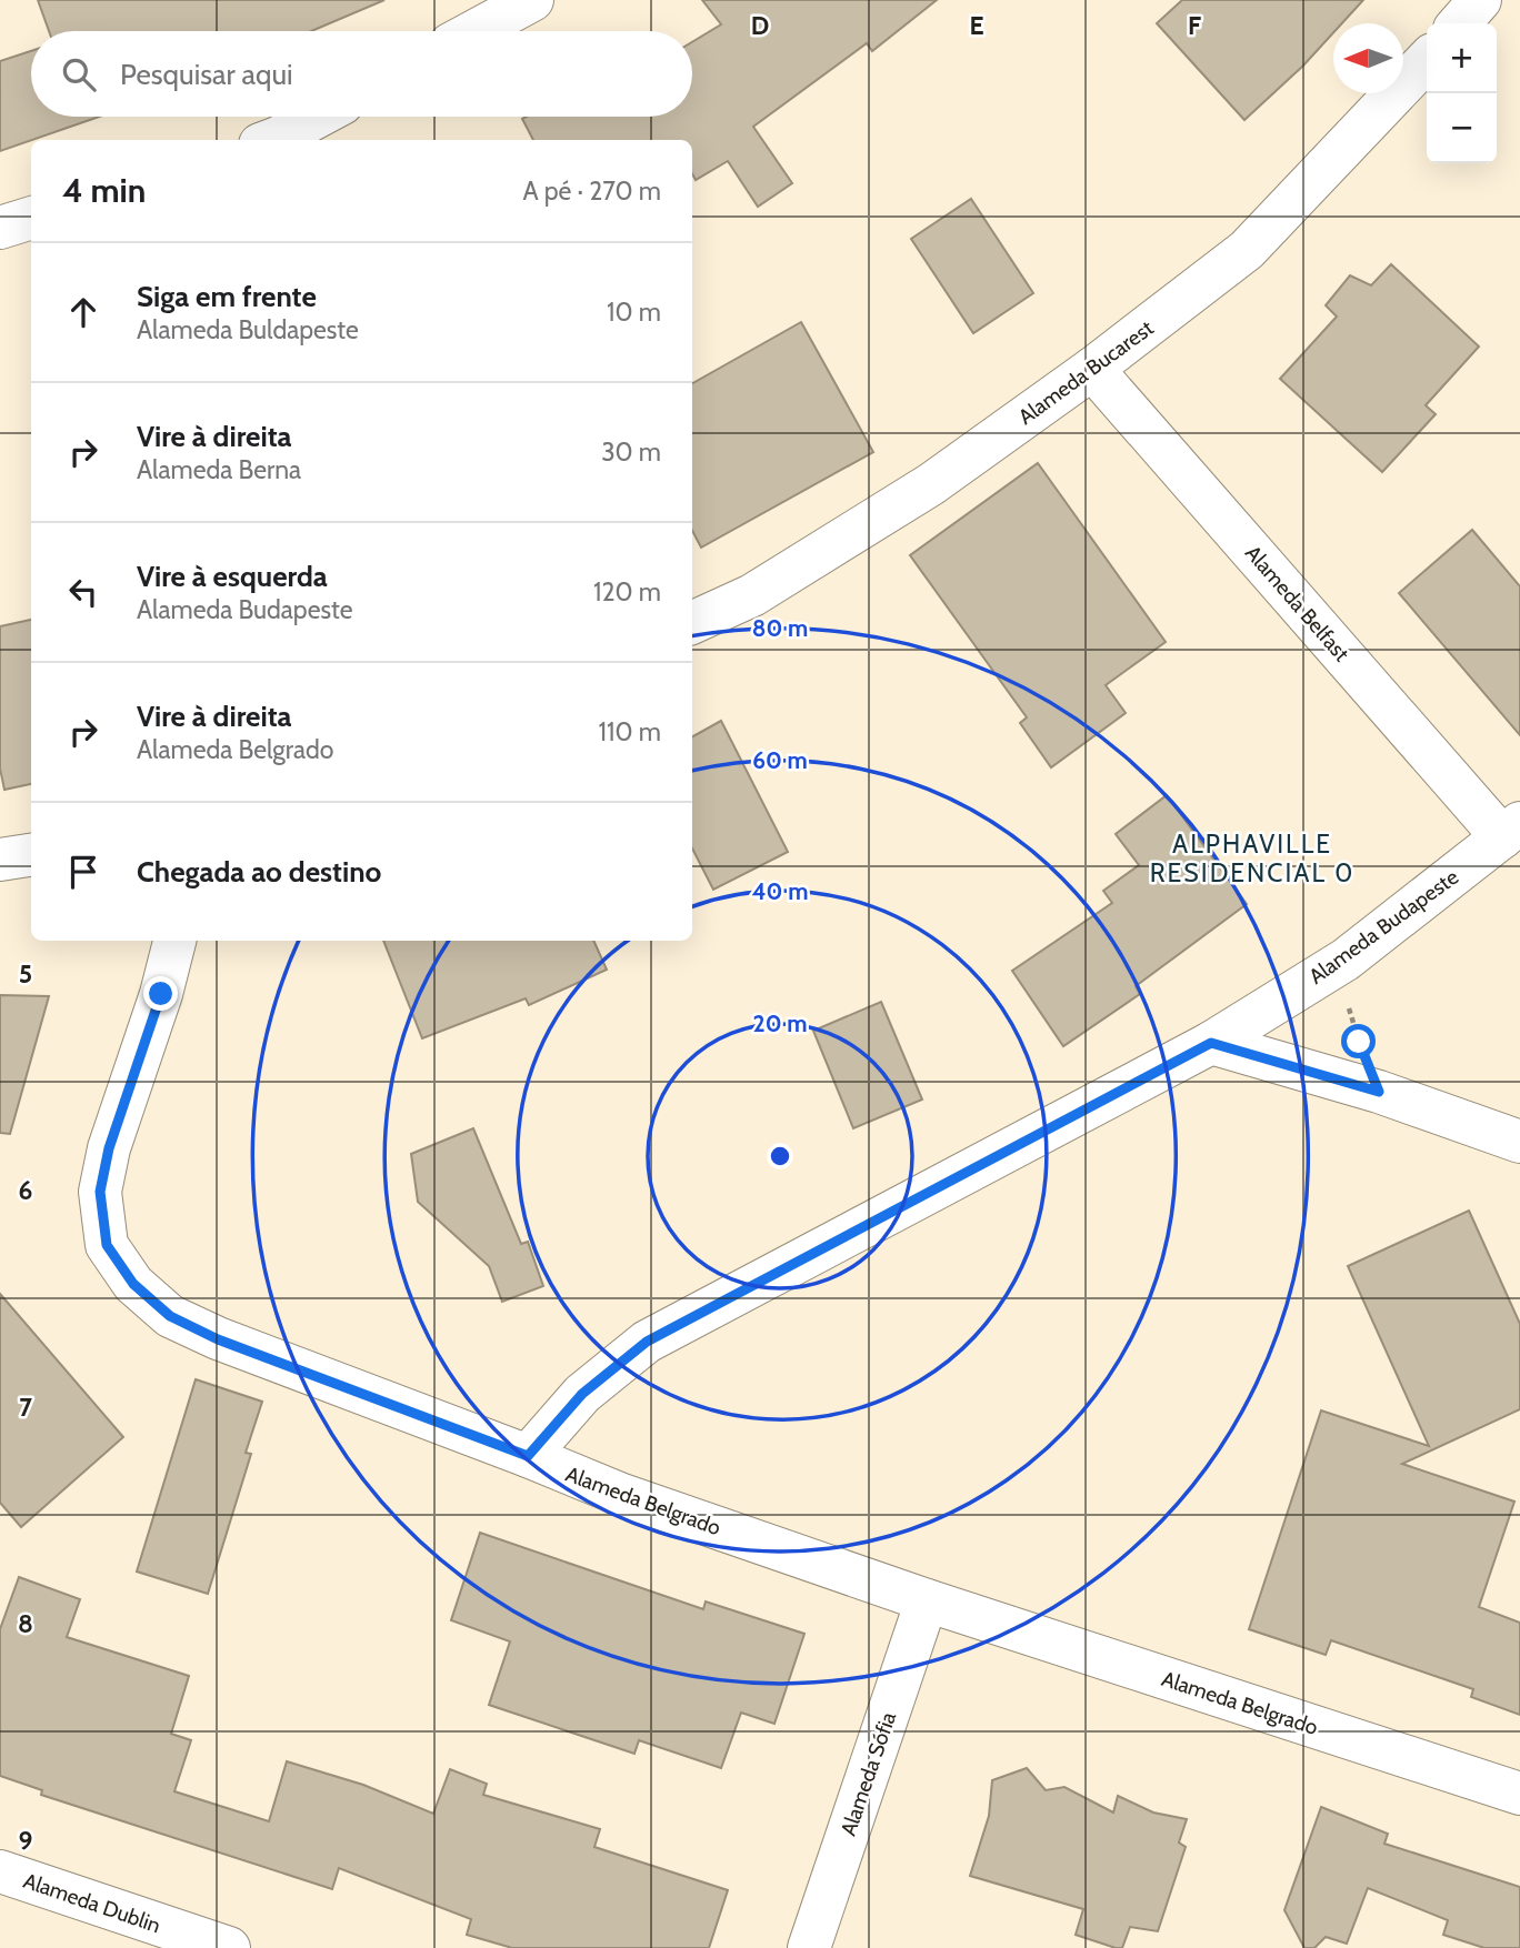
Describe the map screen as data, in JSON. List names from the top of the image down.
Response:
{
  "streets": {
    "street": [
      "Alameda Bucarest",
      "Alameda Belfast",
      "Alameda Budapeste",
      "Alameda Belgrado",
      "Alameda Sófia",
      "Alameda Dublin"
    ]
  },
  "crossings": [
    ["Alameda Bucarest", "Alameda Belfast"],
    ["Alameda Belfast", "Alameda Budapeste"],
    ["Alameda Budapeste", "Alameda Belgrado"],
    ["Alameda Belgrado", "Alameda Sófia"]
  ],
  "districts": ["ALPHAVILLE RESIDENCIAL 0"],
  "north": "left",
  "page": {
    "map_buttons": ["+", "−"],
    "search": "Pesquisar aqui",
    "heading": ["4 min", "A pé · 270 m"],
    "list": [
      ["Siga em frente", "Alameda Buldapeste", "10 m"],
      ["Vire à direita", "Alameda Berna", "30 m"],
      ["Vire à esquerda", "Alameda Budapeste", "120 m"],
      ["Vire à direita", "Alameda Belgrado", "110 m"],
      "Chegada ao destino"
    ]
  },
  "grid": {
    "columns": ["D", "E", "F"],
    "rows": [
      "5",
      "6",
      "7",
      "8",
      "9"
    ]
  },
  "rings": [
    "80 m",
    "60 m",
    "40 m",
    "20 m"
  ]
}
